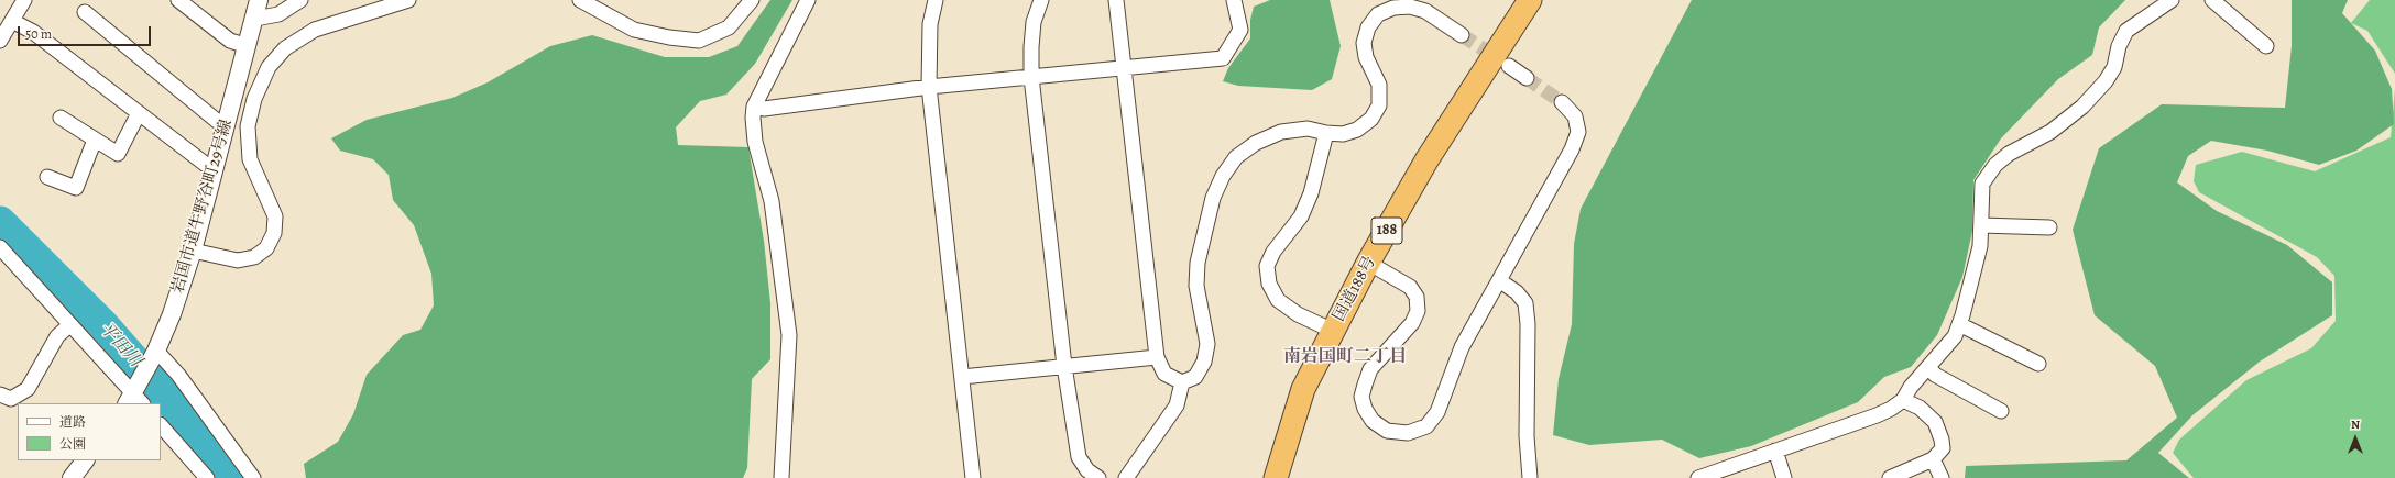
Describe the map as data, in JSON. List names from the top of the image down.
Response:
{
  "streets": {
    "highway": ["188", "国道188号"],
    "street": ["岩国市道牛野谷町29号線"]
  },
  "districts": ["南岩国町二丁目"],
  "water": ["平田川"],
  "legend": ["道路", "公園"],
  "scale_bar": "50 m",
  "north": "top"
}
